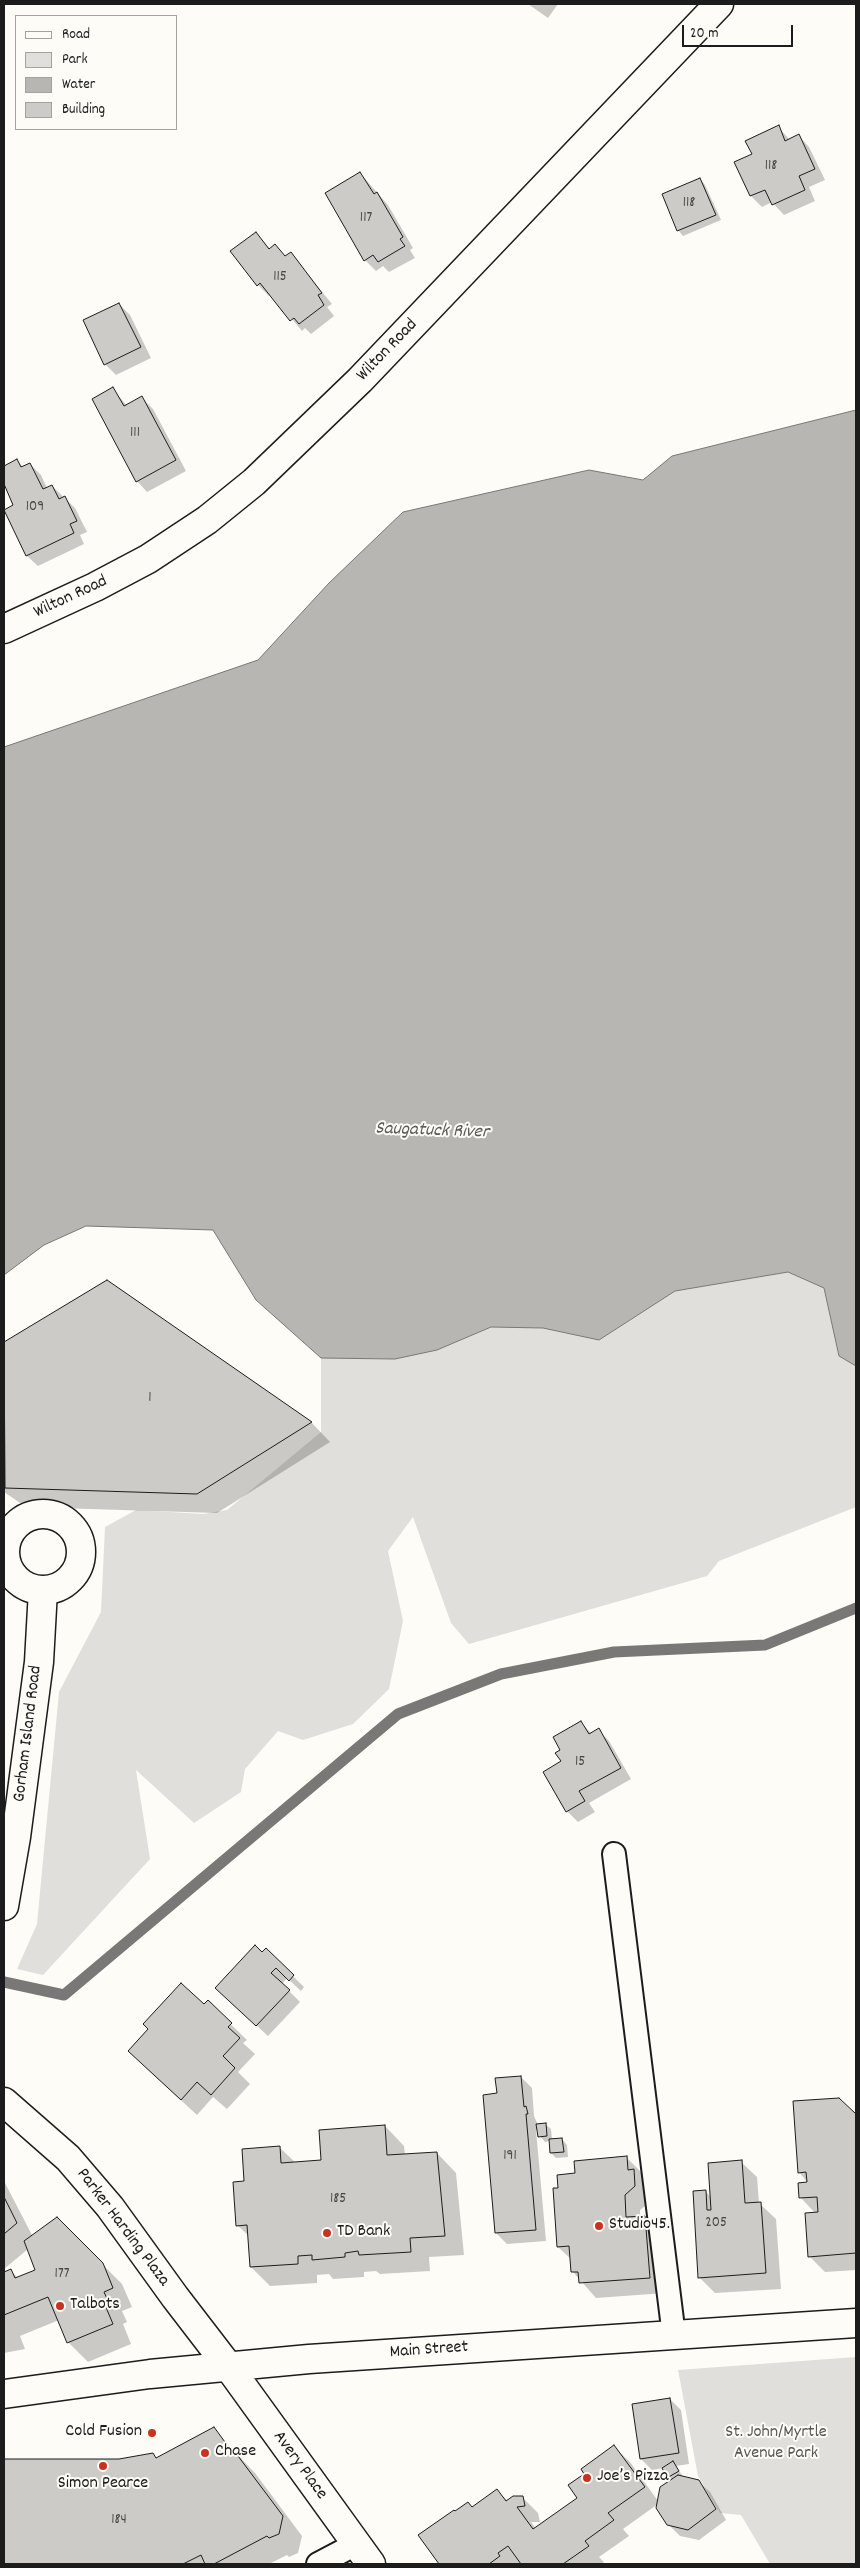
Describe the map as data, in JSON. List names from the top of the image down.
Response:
{
  "streets": {
    "main road": [
      "Wilton Road",
      "Gorham Island Road",
      "Parker Harding Plaza",
      "Main Street",
      "Avery Place"
    ]
  },
  "crossings": [
    ["Parker Harding Plaza", "Main Street"],
    ["Parker Harding Plaza", "Avery Place"],
    ["Main Street", "Avery Place"]
  ],
  "water": ["Saugatuck River"],
  "parks": ["St. John/Myrtle Avenue Park"],
  "places": [
    "Studio45.",
    "TD Bank",
    "Talbots",
    "Cold Fusion",
    "Chase",
    "Simon Pearce",
    "Joe’s Pizza"
  ],
  "house_numbers": [
    "118",
    "118",
    "117",
    "115",
    "111",
    "109",
    "1",
    "15",
    "191",
    "185",
    "205",
    "177",
    "184"
  ],
  "legend": [
    "Road",
    "Park",
    "Water",
    "Building"
  ],
  "scale_bar": "20 m"
}
